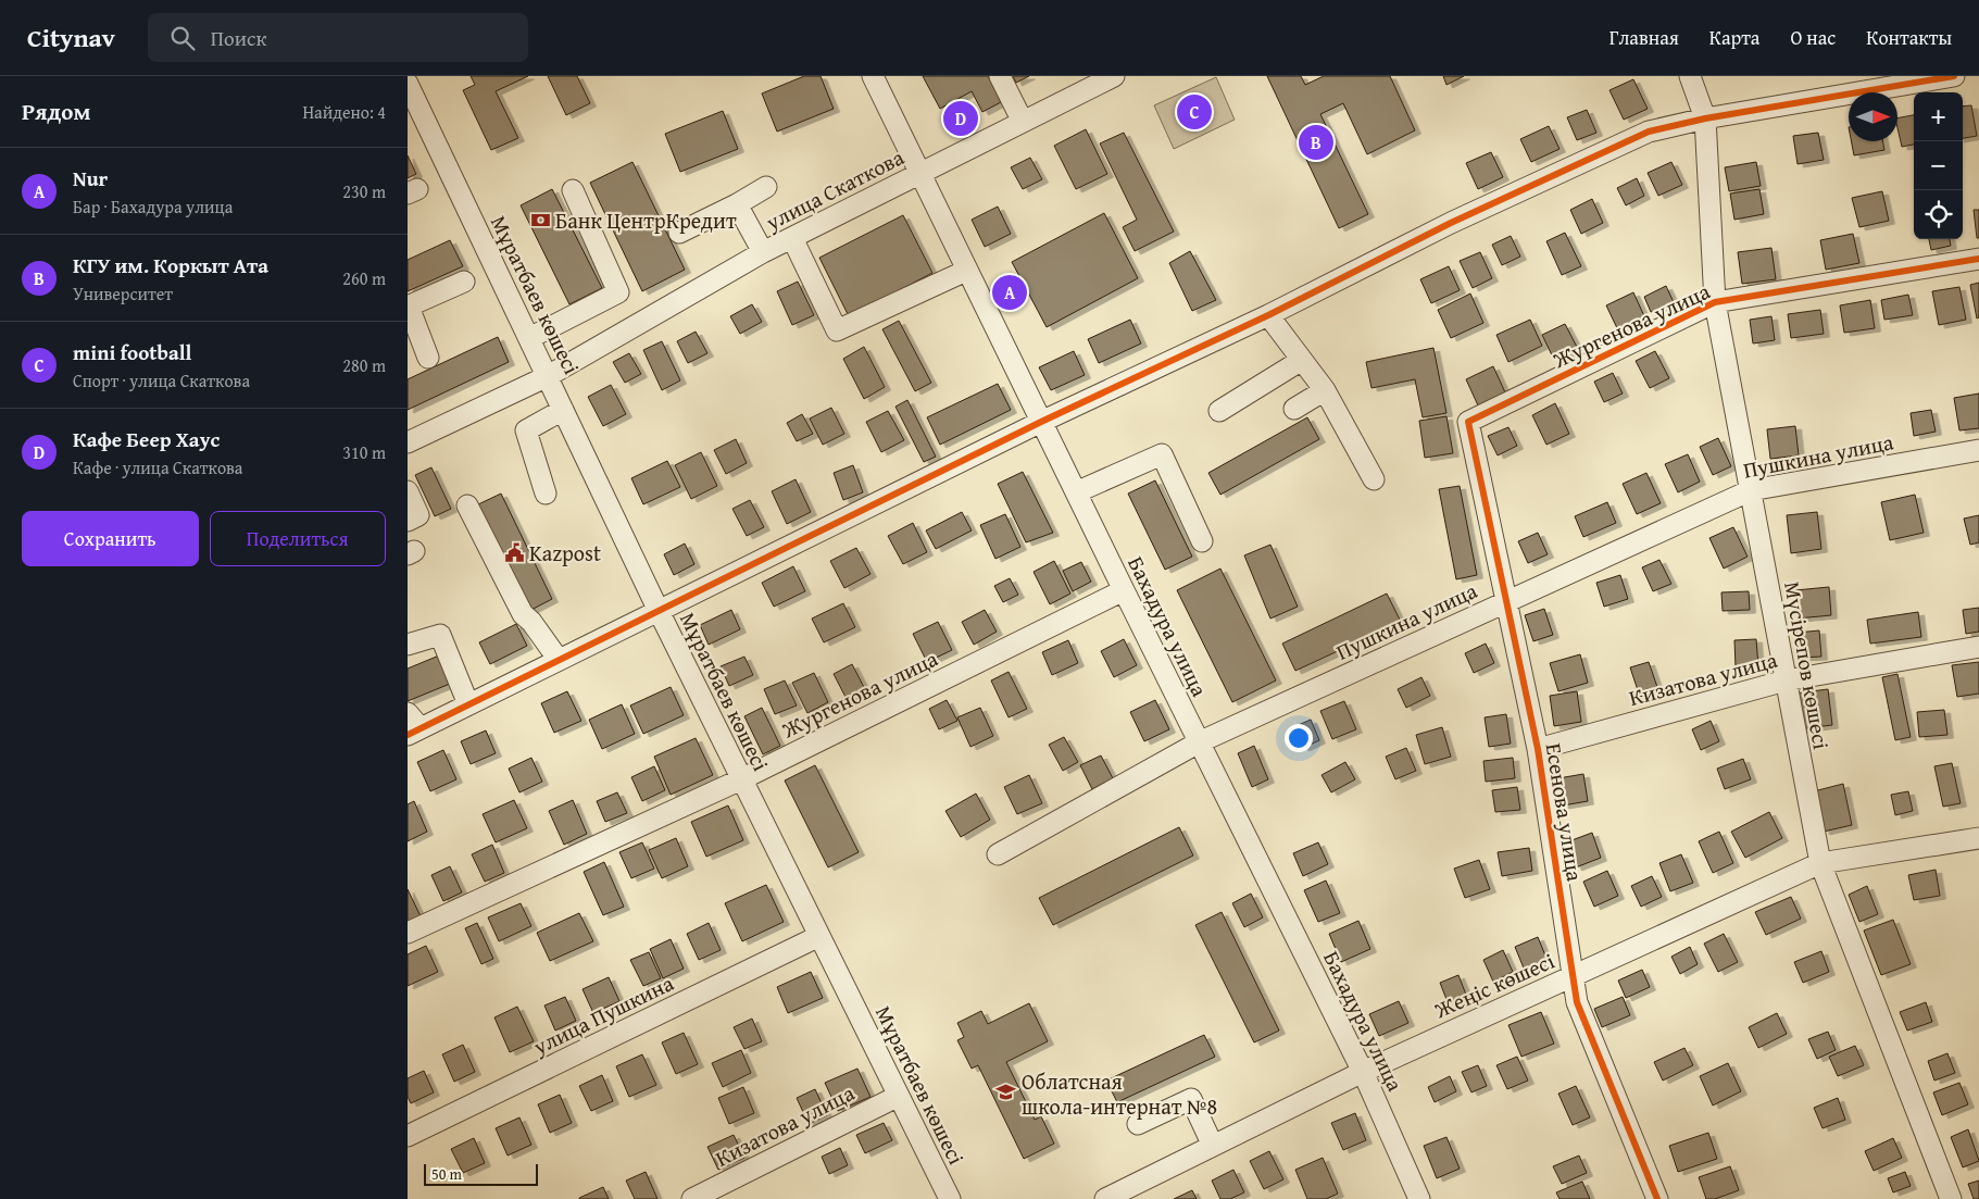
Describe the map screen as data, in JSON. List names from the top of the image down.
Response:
{
  "streets": {
    "street": [
      "улица Скаткова",
      "Мұратбаев көшесі",
      "Жургенова улица",
      "Пушкина улица",
      "Бахадура улица",
      "Мүсірепов көшесі",
      "Кизатова улица",
      "Есенова улица",
      "Жеңіс көшесі",
      "улица Пушкина"
    ]
  },
  "crossings": [
    ["улица Скаткова", "Мұратбаев көшесі"],
    ["улица Скаткова", "Бахадура улица"],
    ["Мұратбаев көшесі", "Жургенова улица"],
    ["Мұратбаев көшесі", "Кизатова улица"],
    ["Мұратбаев көшесі", "улица Пушкина"],
    ["Жургенова улица", "Бахадура улица"],
    ["Жургенова улица", "Мүсірепов көшесі"],
    ["Жургенова улица", "Есенова улица"],
    ["Пушкина улица", "Бахадура улица"],
    ["Пушкина улица", "Мүсірепов көшесі"],
    ["Пушкина улица", "Есенова улица"],
    ["Бахадура улица", "Жеңіс көшесі"],
    ["Мүсірепов көшесі", "Кизатова улица"],
    ["Мүсірепов көшесі", "Жеңіс көшесі"],
    ["Кизатова улица", "Есенова улица"],
    ["Есенова улица", "Жеңіс көшесі"]
  ],
  "places": {
    "bank": ["Банк ЦентрКредит"],
    "public building": ["Kazpost"],
    "school or university": ["Облатсная школа-интернат №8"]
  },
  "scale_bar": "50 m",
  "north": "right",
  "page": {
    "header": "Citynav",
    "search": "Поиск",
    "nav": [
      "Главная",
      "Карта",
      "О нас",
      "Контакты"
    ],
    "heading": ["Рядом", "Найдено: 4"],
    "map_buttons": ["+", "−"],
    "pins": [
      "C",
      "D",
      "B",
      "A"
    ],
    "list": [
      {
        "mark": "A",
        "name": "Nur",
        "note": "Бар · Бахадура улица",
        "value": "230 m"
      },
      {
        "mark": "B",
        "name": "КГУ им. Коркыт Ата",
        "note": "Университет",
        "value": "260 m"
      },
      {
        "mark": "C",
        "name": "mini football",
        "note": "Спорт · улица Скаткова",
        "value": "280 m"
      },
      {
        "mark": "D",
        "name": "Кафе Беер Хаус",
        "note": "Кафе · улица Скаткова",
        "value": "310 m"
      }
    ],
    "buttons": ["Сохранить", "Поделиться"],
    "scale": "50 m"
  }
}
